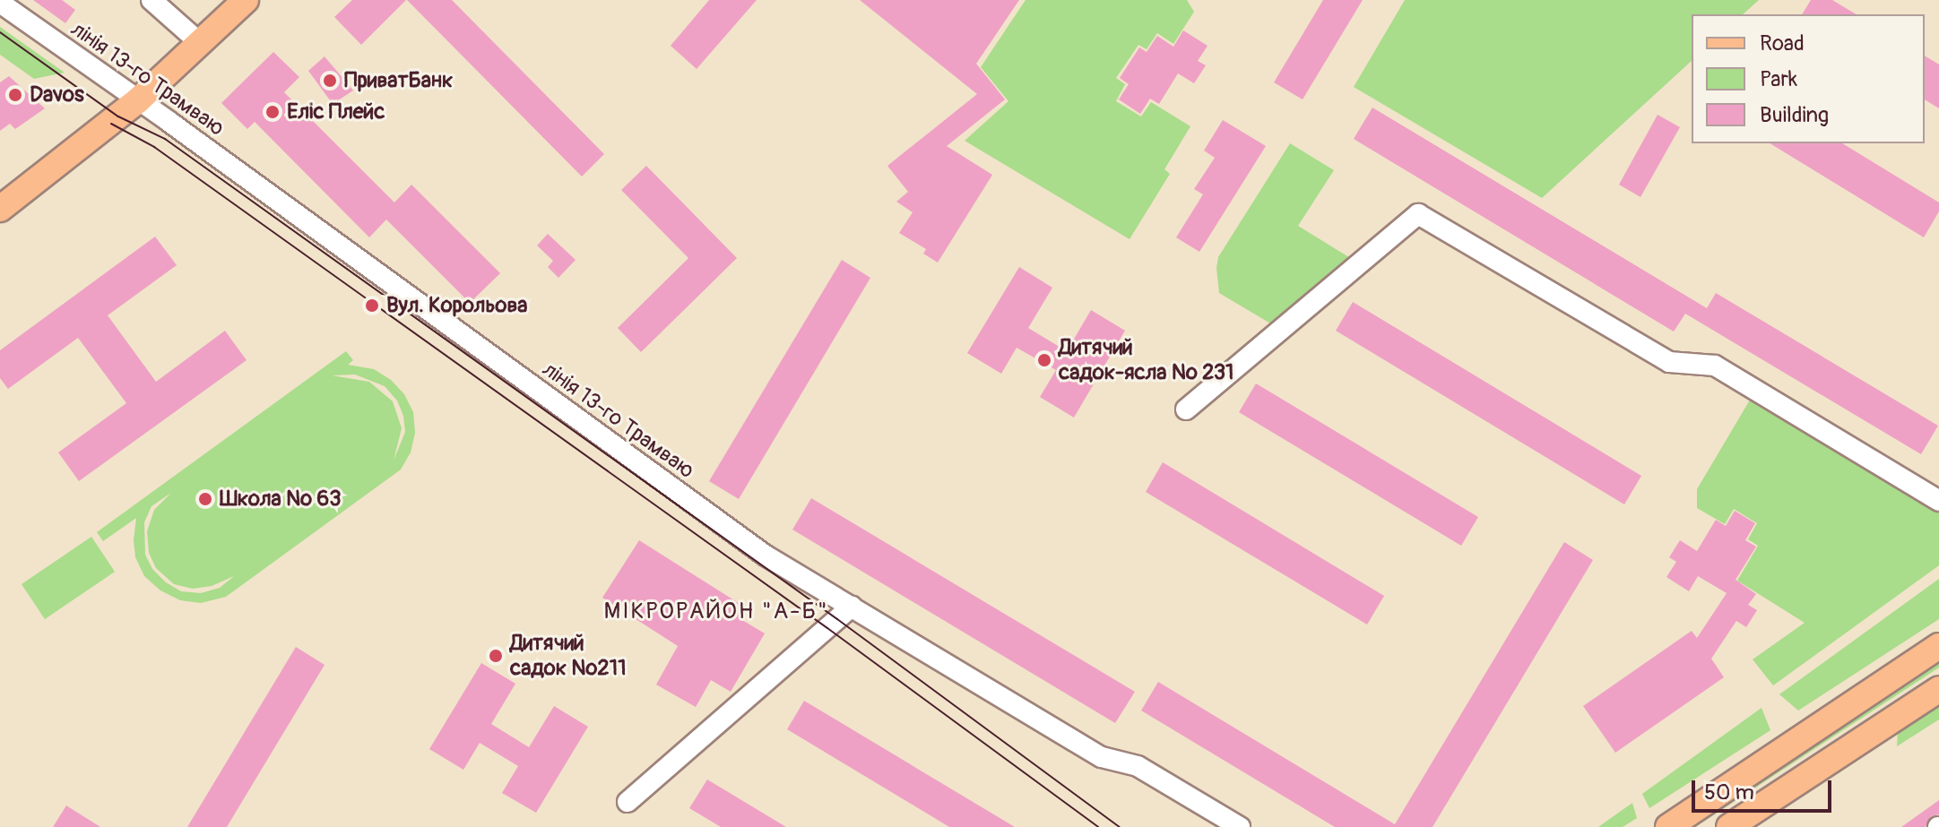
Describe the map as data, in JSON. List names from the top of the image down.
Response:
{
  "streets": {
    "street": ["лінія 13-го Трамваю"]
  },
  "districts": ["МІКРОРАЙОН \"А-Б\""],
  "places": [
    "ПриватБанк",
    "Davos",
    "Еліс Плейс",
    "Вул. Корольова",
    "Дитячий садок-ясла № 231",
    "Школа № 63",
    "Дитячий садок №211"
  ],
  "legend": ["Road", "Park", "Building"],
  "scale_bar": "50 m"
}
